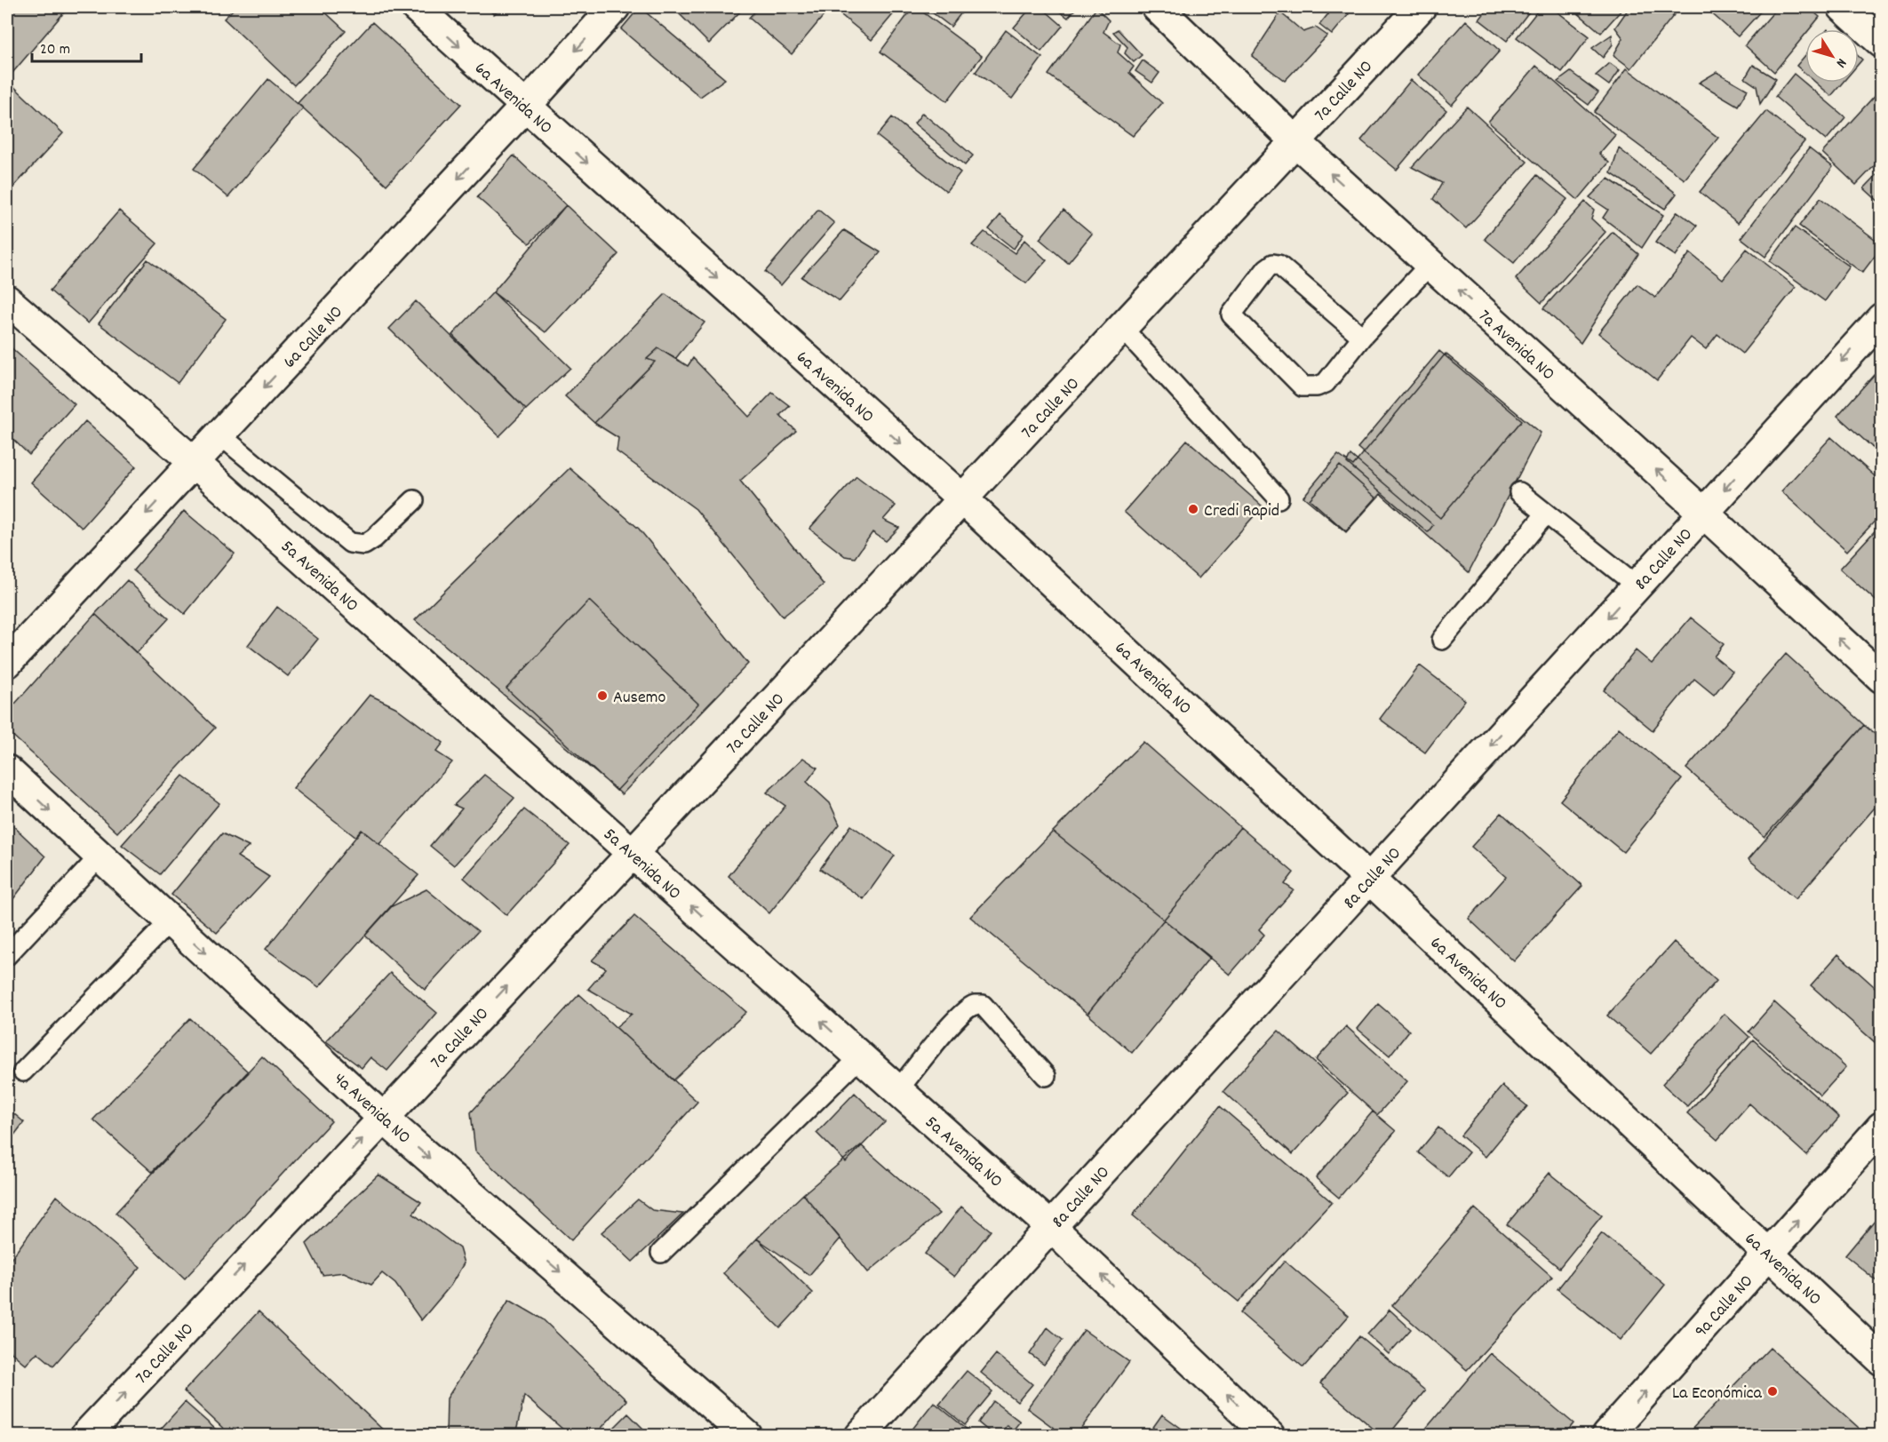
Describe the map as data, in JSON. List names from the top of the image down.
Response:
{
  "streets": {
    "street": [
      "7a Calle NO",
      "6a Avenida NO",
      "6a Calle NO",
      "7a Avenida NO",
      "8a Calle NO",
      "5a Avenida NO",
      "4a Avenida NO",
      "9a Calle NO"
    ]
  },
  "crossings": [
    ["7a Calle NO", "6a Avenida NO"],
    ["7a Calle NO", "7a Avenida NO"],
    ["7a Calle NO", "5a Avenida NO"],
    ["7a Calle NO", "4a Avenida NO"],
    ["6a Avenida NO", "6a Calle NO"],
    ["6a Avenida NO", "8a Calle NO"],
    ["6a Avenida NO", "9a Calle NO"],
    ["6a Calle NO", "5a Avenida NO"],
    ["7a Avenida NO", "8a Calle NO"],
    ["8a Calle NO", "5a Avenida NO"]
  ],
  "one_way": [
    "7a Calle NO",
    "6a Avenida NO",
    "6a Calle NO",
    "7a Avenida NO",
    "8a Calle NO",
    "5a Avenida NO",
    "4a Avenida NO",
    "9a Calle NO"
  ],
  "places": ["Credi Rapid", "Ausemo", "La Económica"],
  "scale_bar": "20 m",
  "north": "bottom right"
}
